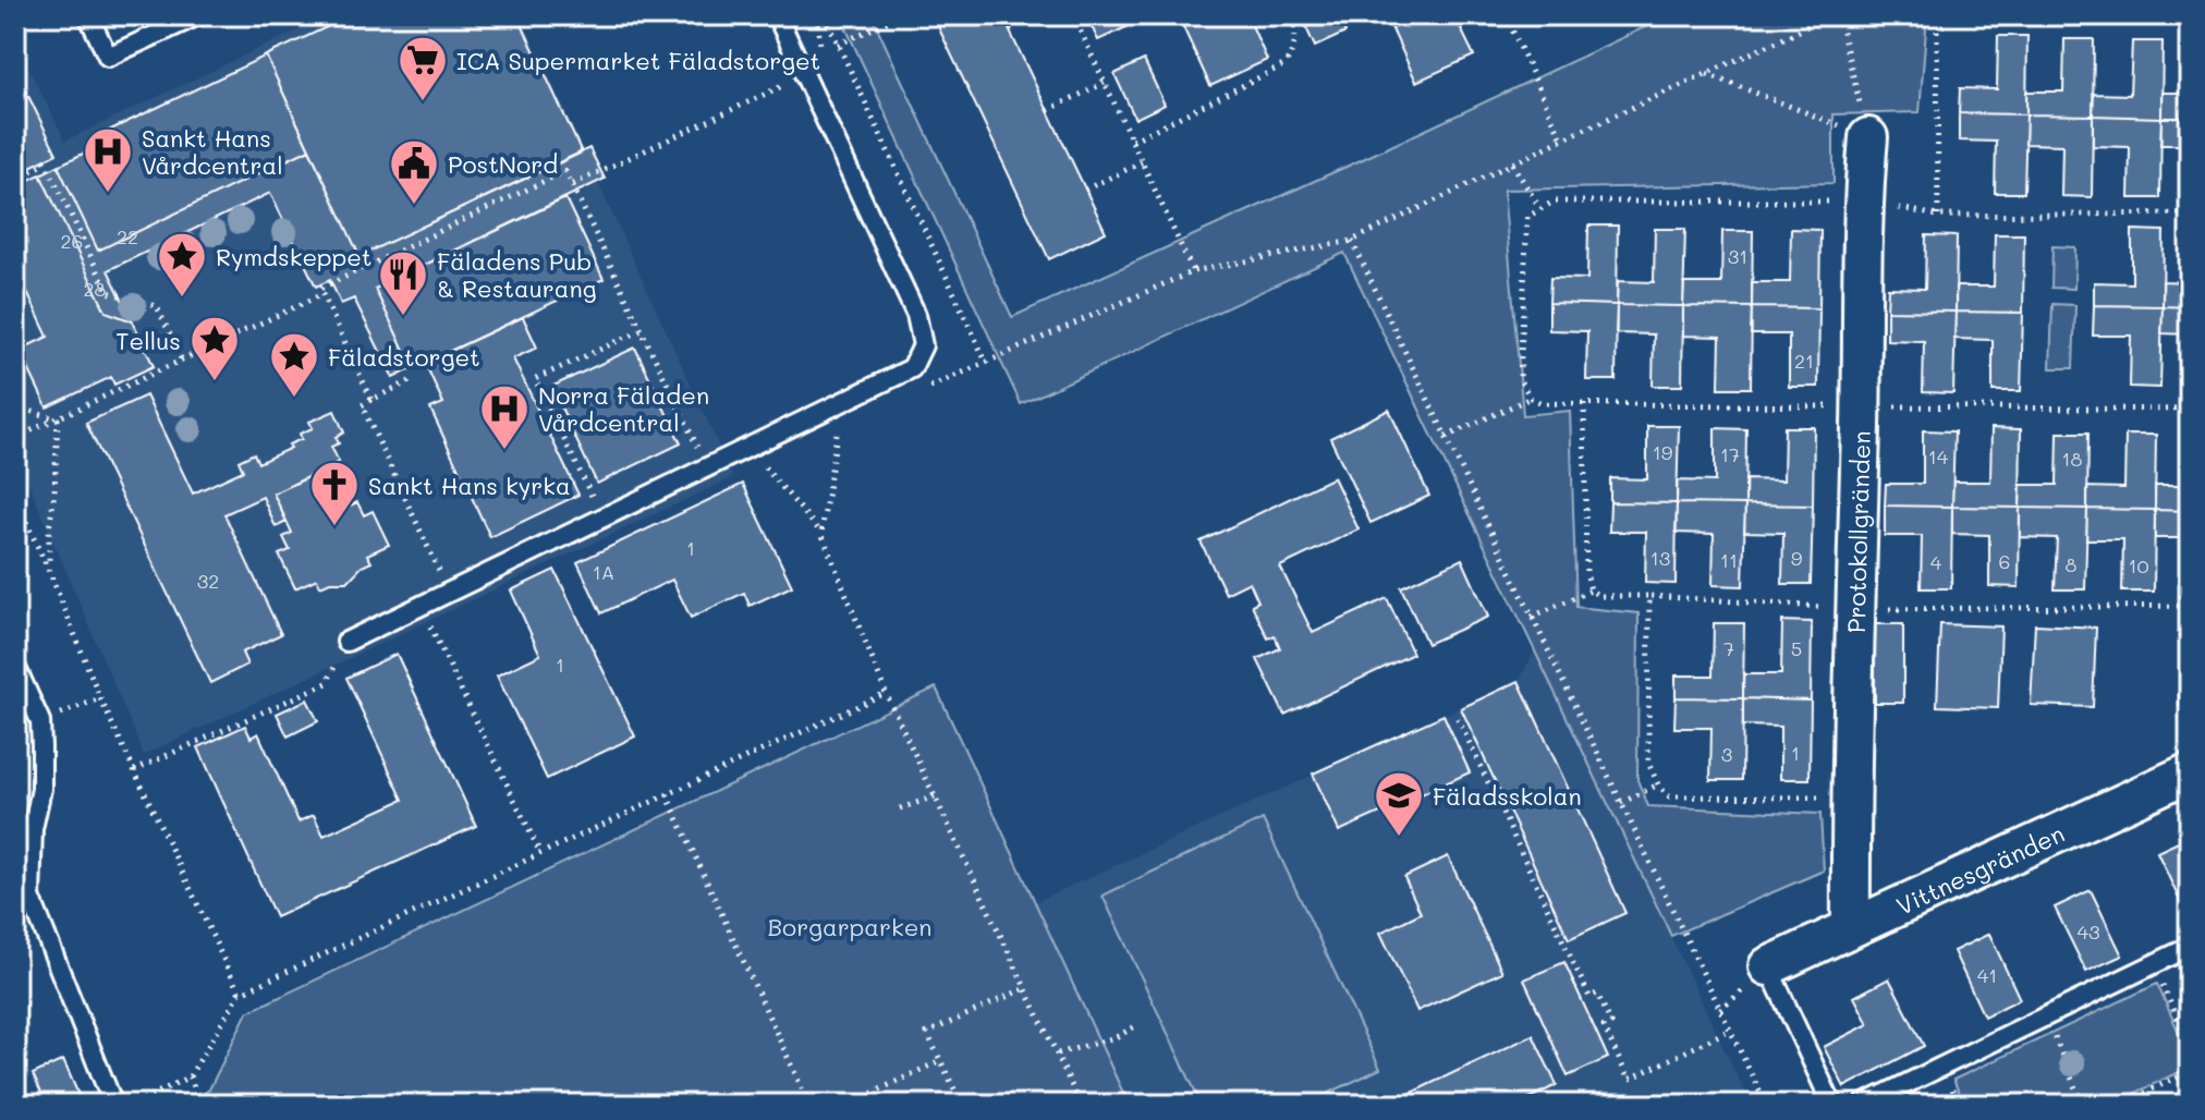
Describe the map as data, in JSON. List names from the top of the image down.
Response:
{
  "streets": {
    "street": ["Protokollgränden", "Vittnesgränden"]
  },
  "crossings": [
    ["Protokollgränden", "Vittnesgränden"]
  ],
  "parks": ["Borgarparken"],
  "places": {
    "supermarket": ["ICA Supermarket Fäladstorget"],
    "hospital": ["Sankt Hans Vårdcentral", "Norra Fäladen Vårdcentral"],
    "public building": ["PostNord"],
    "place": ["Rymdskeppet", "Tellus", "Fäladstorget"],
    "restaurant": ["Fäladens Pub & Restaurang"],
    "church": ["Sankt Hans kyrka"],
    "school or university": ["Fäladsskolan"]
  },
  "house_numbers": [
    "22",
    "26",
    "31",
    "28",
    "21",
    "19",
    "17",
    "14",
    "18",
    "1",
    "13",
    "9",
    "11",
    "6",
    "4",
    "8",
    "10",
    "1A",
    "32",
    "7",
    "5",
    "1",
    "1",
    "3",
    "43",
    "41"
  ]
}
